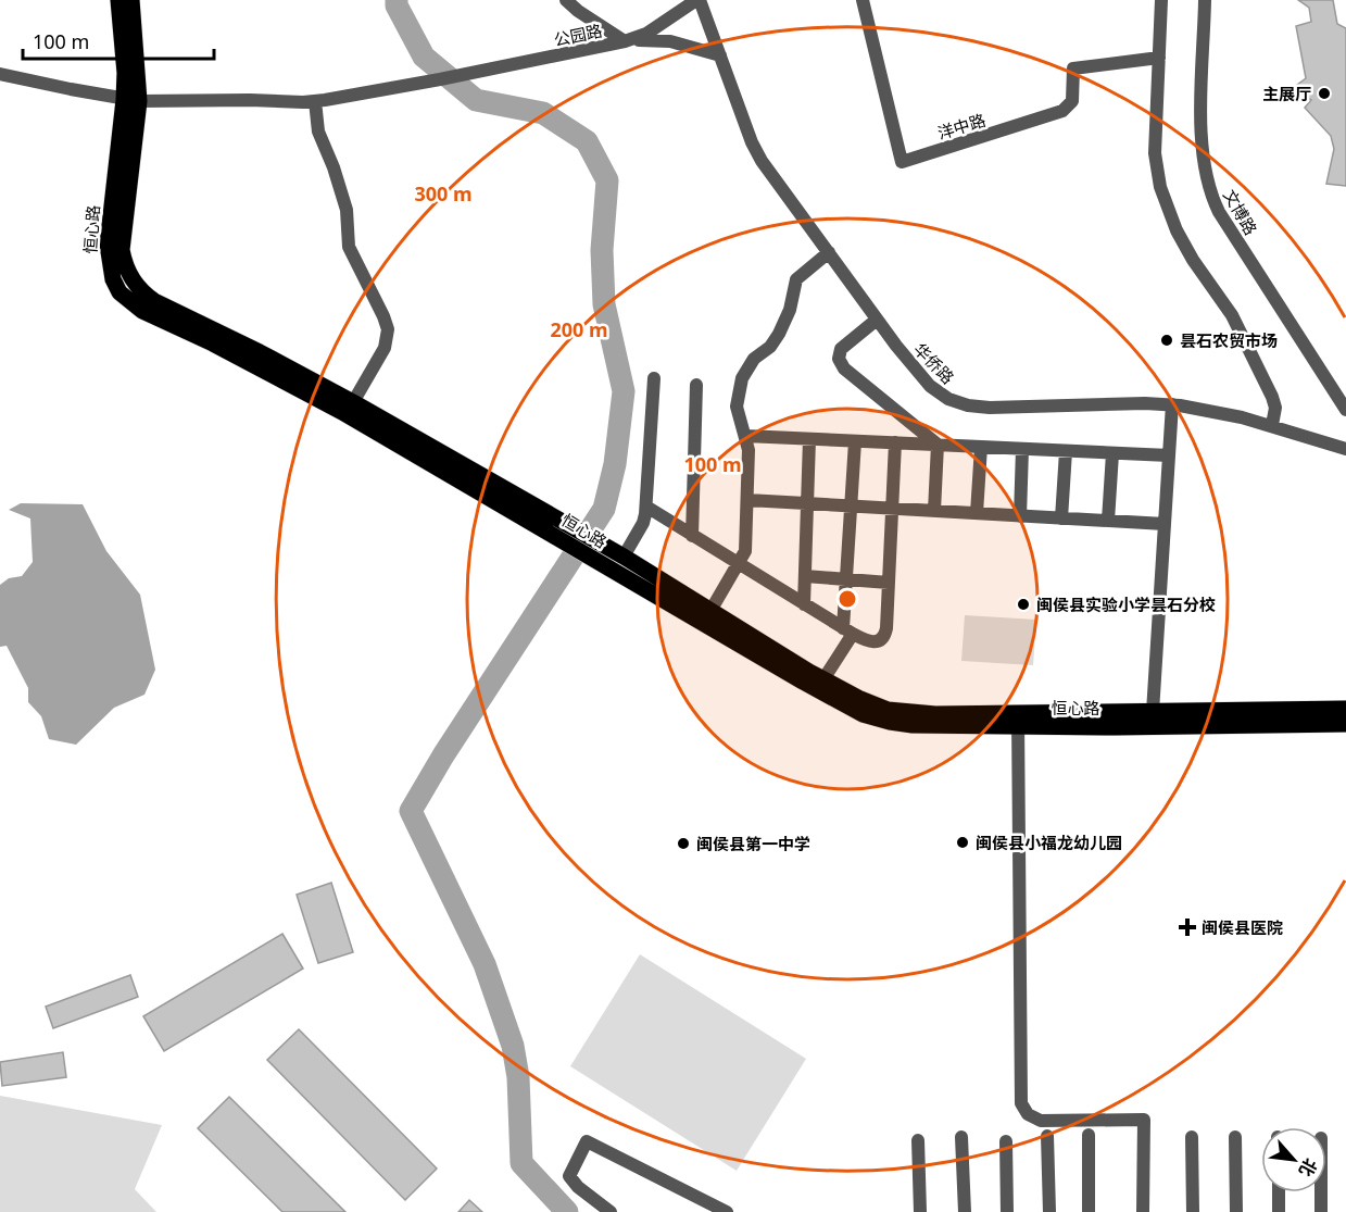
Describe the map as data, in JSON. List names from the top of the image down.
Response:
{
  "streets": {
    "main road": ["恒心路"],
    "street": [
      "公园路",
      "洋中路",
      "文博路",
      "华侨路"
    ]
  },
  "crossings": [
    ["公园路", "恒心路"],
    ["公园路", "华侨路"]
  ],
  "places": {
    "other": [
      "主展厅",
      "昙石农贸市场",
      "闽侯县实验小学昙石分校",
      "闽侯县小福龙幼儿园",
      "闽侯县第一中学"
    ],
    "health": ["闽侯县医院"]
  },
  "scale_bar": "100 m",
  "north": "bottom right",
  "rings": ["300 m", "200 m", "100 m"]
}
